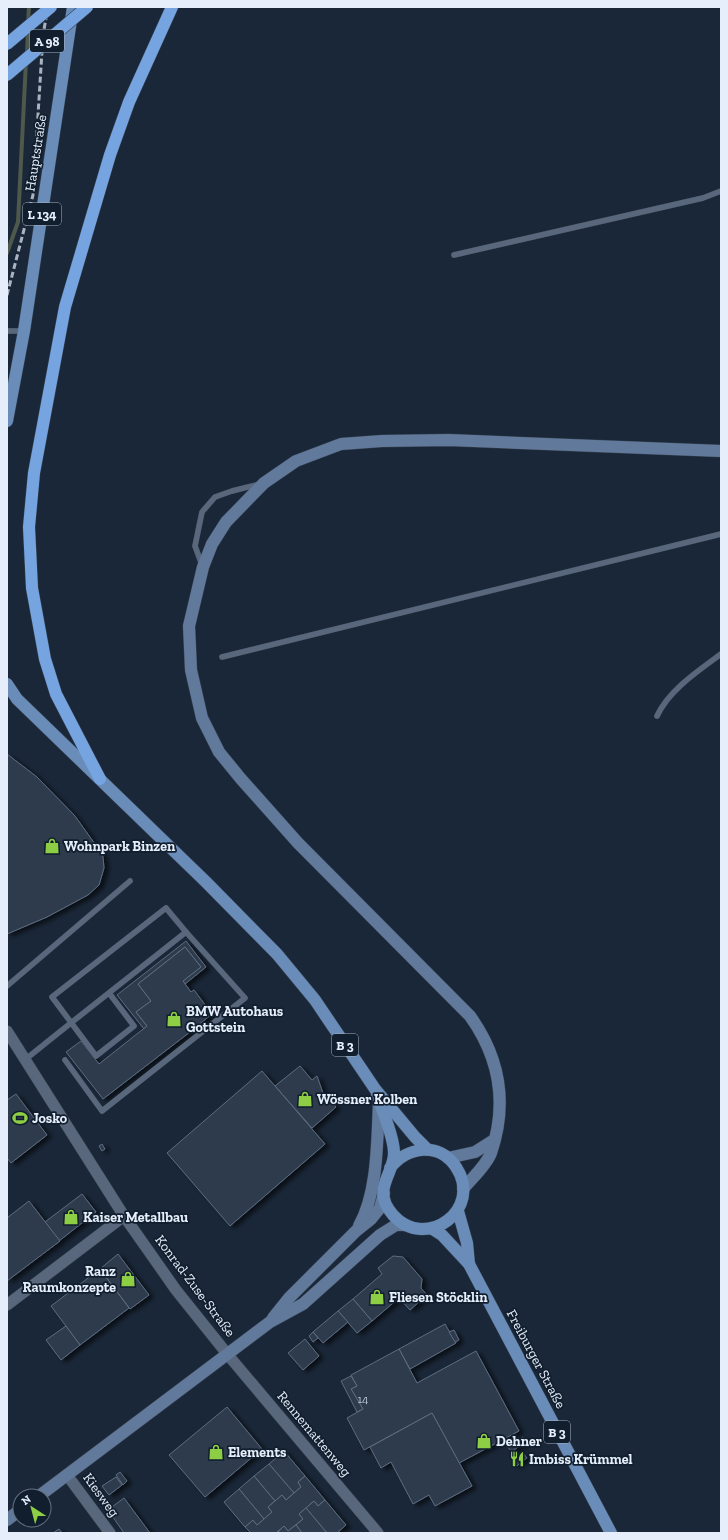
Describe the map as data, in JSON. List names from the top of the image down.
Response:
{
  "streets": {
    "highway": ["A 98"],
    "main road": [
      "Hauptstraße",
      "L 134",
      "B 3",
      "Freiburger Straße"
    ],
    "street": ["Konrad-Zuse-Straße", "Rennemattenweg", "Kiesweg"]
  },
  "crossings": [
    ["B 3", "Freiburger Straße"],
    ["Konrad-Zuse-Straße", "Rennemattenweg"]
  ],
  "places": {
    "shop": [
      "Wohnpark Binzen",
      "BMW Autohaus Gottstein",
      "Wössner Kolben",
      "Kaiser Metallbau",
      "Ranz Raumkonzepte",
      "Fliesen Stöcklin",
      "Dehner",
      "Elements"
    ],
    "sports": ["Josko"],
    "restaurant": ["Imbiss Krümmel"]
  },
  "house_numbers": ["14"],
  "north": "top left"
}
